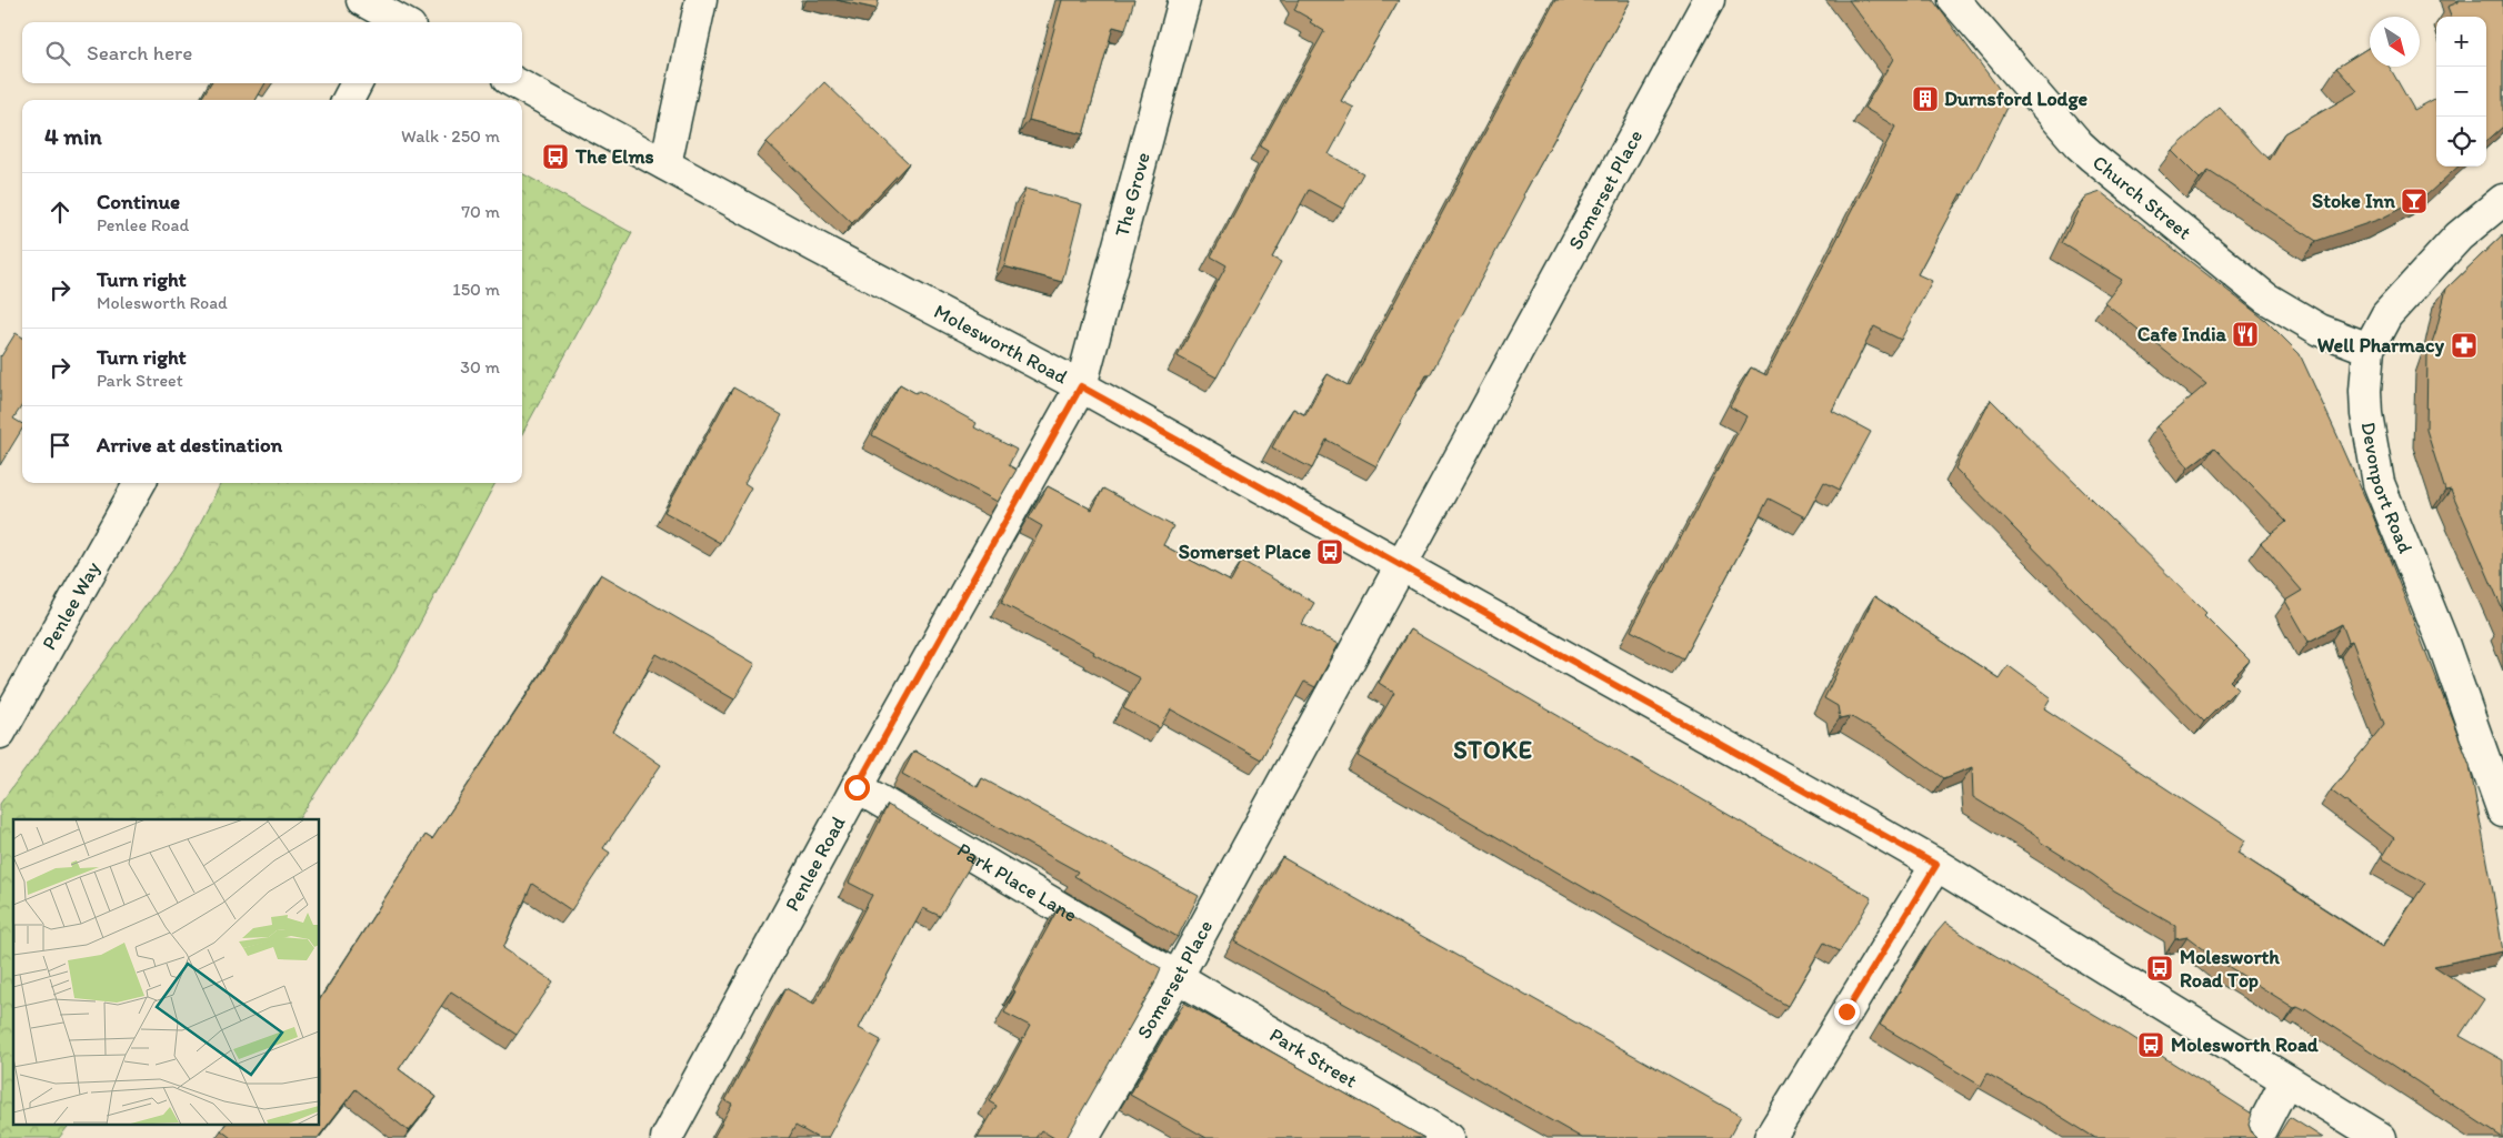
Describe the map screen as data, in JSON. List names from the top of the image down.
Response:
{
  "streets": {
    "street": [
      "Somerset Place",
      "The Grove",
      "Church Street",
      "Molesworth Road",
      "Devonport Road",
      "Penlee Way",
      "Penlee Road",
      "Park Place Lane",
      "Park Street"
    ]
  },
  "crossings": [
    ["Somerset Place", "Molesworth Road"],
    ["Somerset Place", "Park Place Lane"],
    ["Somerset Place", "Park Street"],
    ["The Grove", "Molesworth Road"],
    ["The Grove", "Penlee Road"],
    ["Church Street", "Devonport Road"],
    ["Molesworth Road", "Penlee Road"],
    ["Penlee Road", "Park Place Lane"],
    ["Park Place Lane", "Park Street"]
  ],
  "districts": ["STOKE"],
  "places": {
    "building": ["Durnsford Lodge"],
    "bus stop": [
      "The Elms",
      "Somerset Place",
      "Molesworth Road Top",
      "Molesworth Road"
    ],
    "bar": ["Stoke Inn"],
    "restaurant": ["Cafe India"],
    "pharmacy": ["Well Pharmacy"]
  },
  "north": "bottom right",
  "page": {
    "map_buttons": ["+", "−"],
    "search": "Search here",
    "heading": ["4 min", "Walk · 250 m"],
    "list": [
      ["Continue", "Penlee Road", "70 m"],
      ["Turn right", "Molesworth Road", "150 m"],
      ["Turn right", "Park Street", "30 m"],
      "Arrive at destination"
    ]
  }
}
